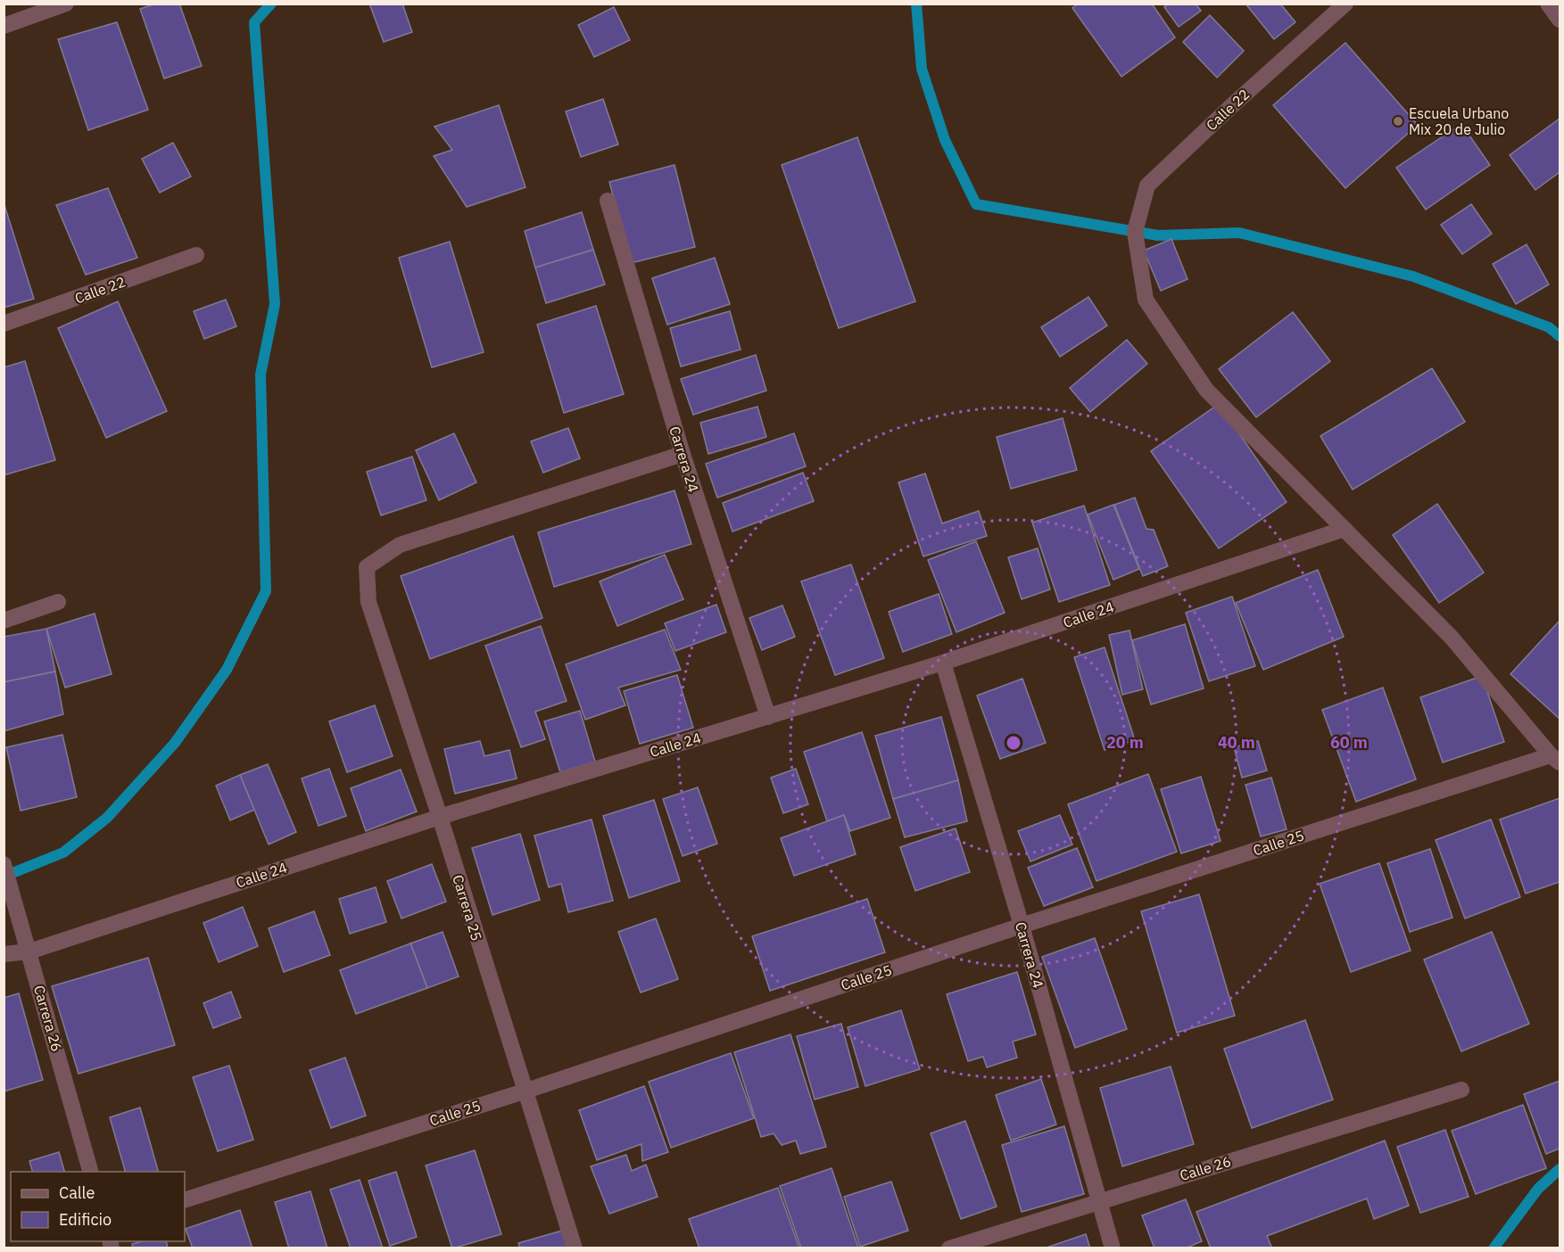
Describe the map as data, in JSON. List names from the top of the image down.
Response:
{
  "streets": {
    "street": [
      "Calle 22",
      "Carrera 24",
      "Calle 24",
      "Calle 25",
      "Carrera 25",
      "Carrera 26",
      "Calle 26"
    ]
  },
  "crossings": [
    ["Calle 22", "Calle 24"],
    ["Carrera 24", "Calle 24"],
    ["Carrera 24", "Calle 25"],
    ["Carrera 24", "Carrera 25"],
    ["Carrera 24", "Calle 26"],
    ["Calle 24", "Carrera 25"],
    ["Calle 24", "Carrera 26"],
    ["Calle 25", "Carrera 25"]
  ],
  "places": ["Escuela Urbano Mix 20 de Julio"],
  "legend": ["Calle", "Edificio"],
  "rings": ["20 m", "40 m", "60 m"]
}
